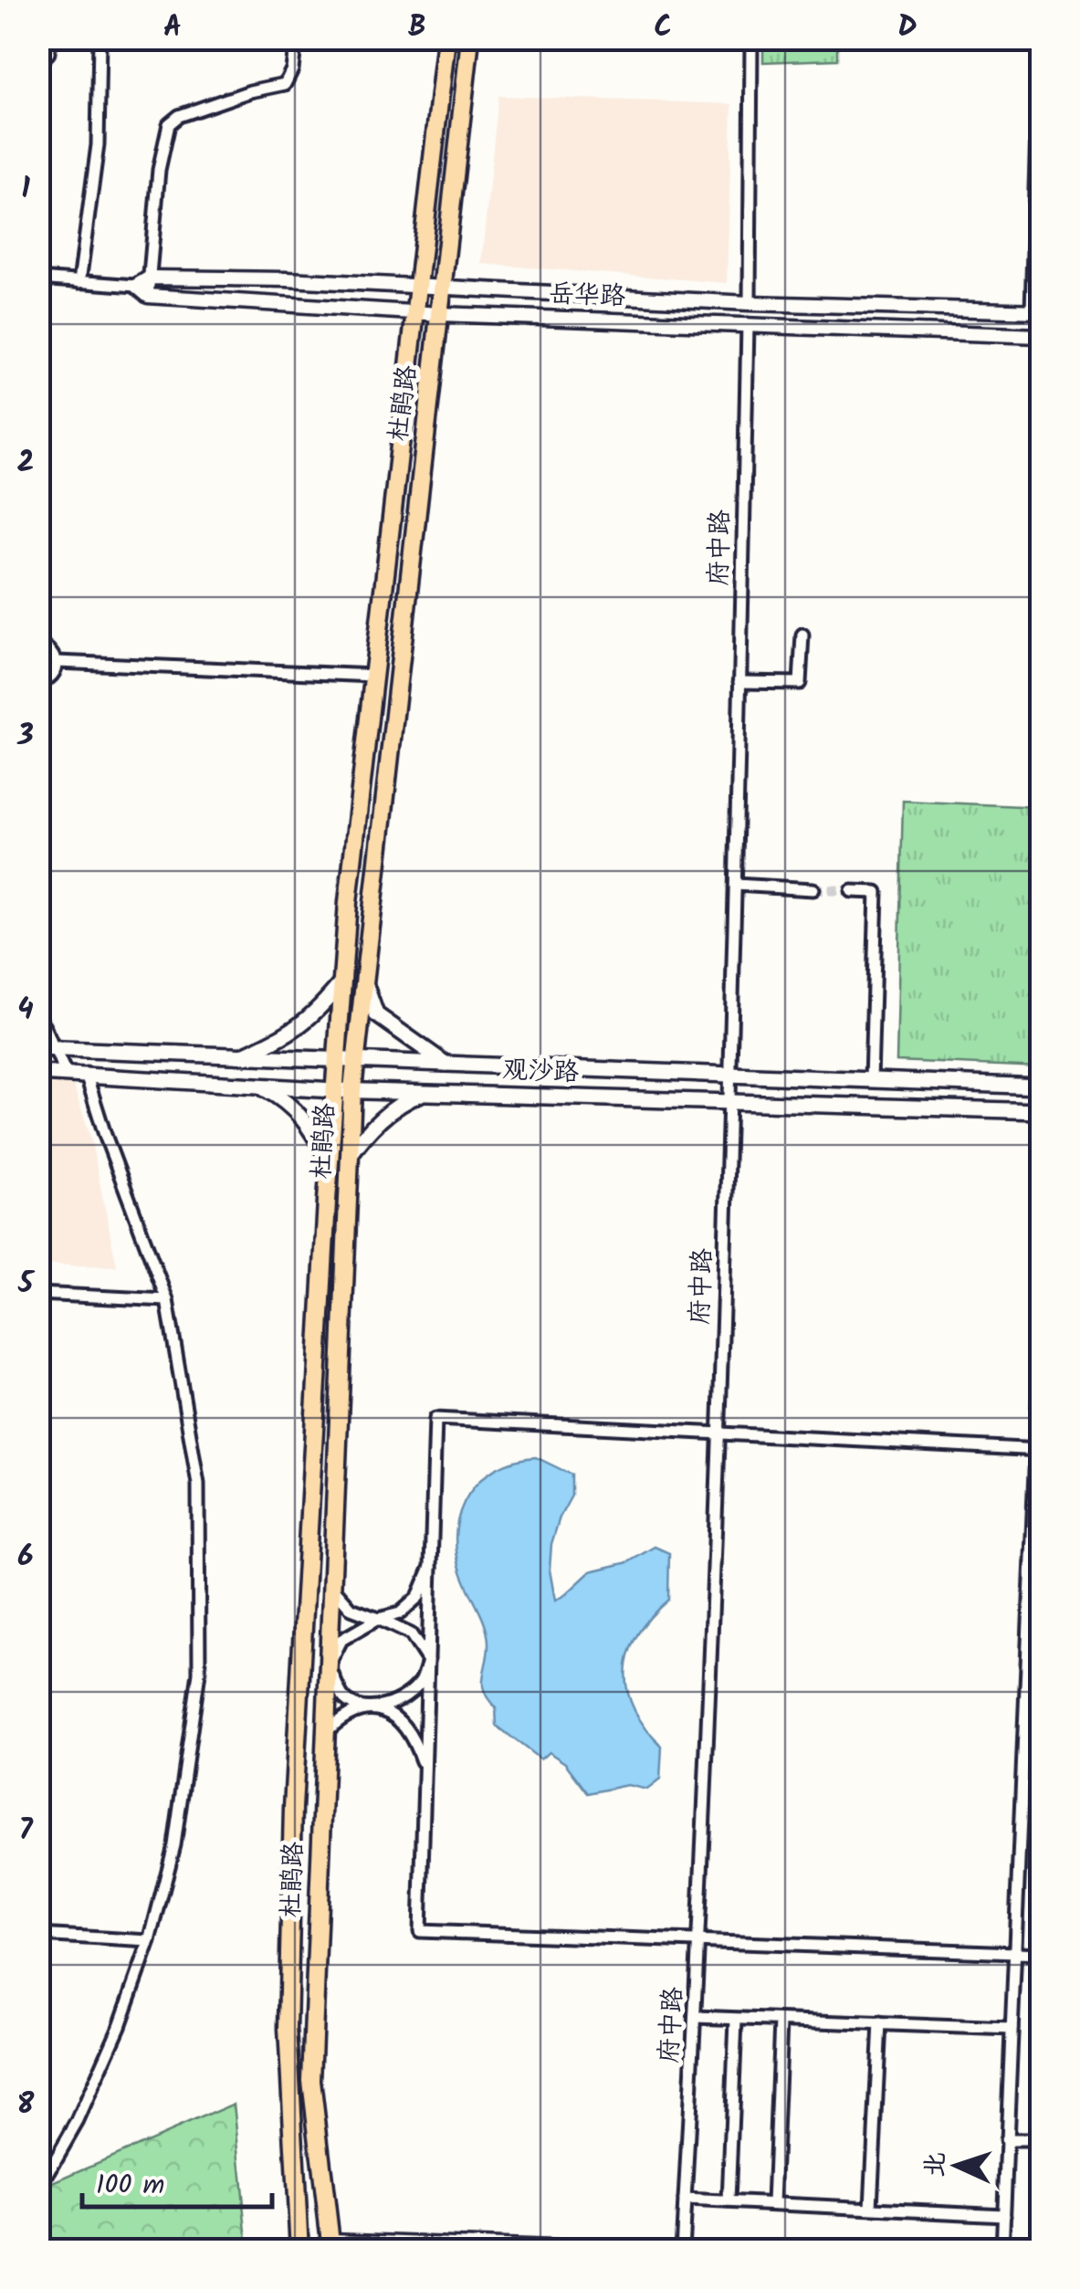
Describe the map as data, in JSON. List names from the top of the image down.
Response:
{
  "streets": {
    "main road": ["杜鹃路", "观沙路"],
    "street": ["岳华路", "府中路"]
  },
  "crossings": [
    ["岳华路", "杜鹃路"],
    ["岳华路", "府中路"],
    ["杜鹃路", "观沙路"],
    ["府中路", "观沙路"]
  ],
  "scale_bar": "100 m",
  "north": "left",
  "grid": {
    "columns": [
      "A",
      "B",
      "C",
      "D"
    ],
    "rows": [
      "1",
      "2",
      "3",
      "4",
      "5",
      "6",
      "7",
      "8"
    ]
  }
}
